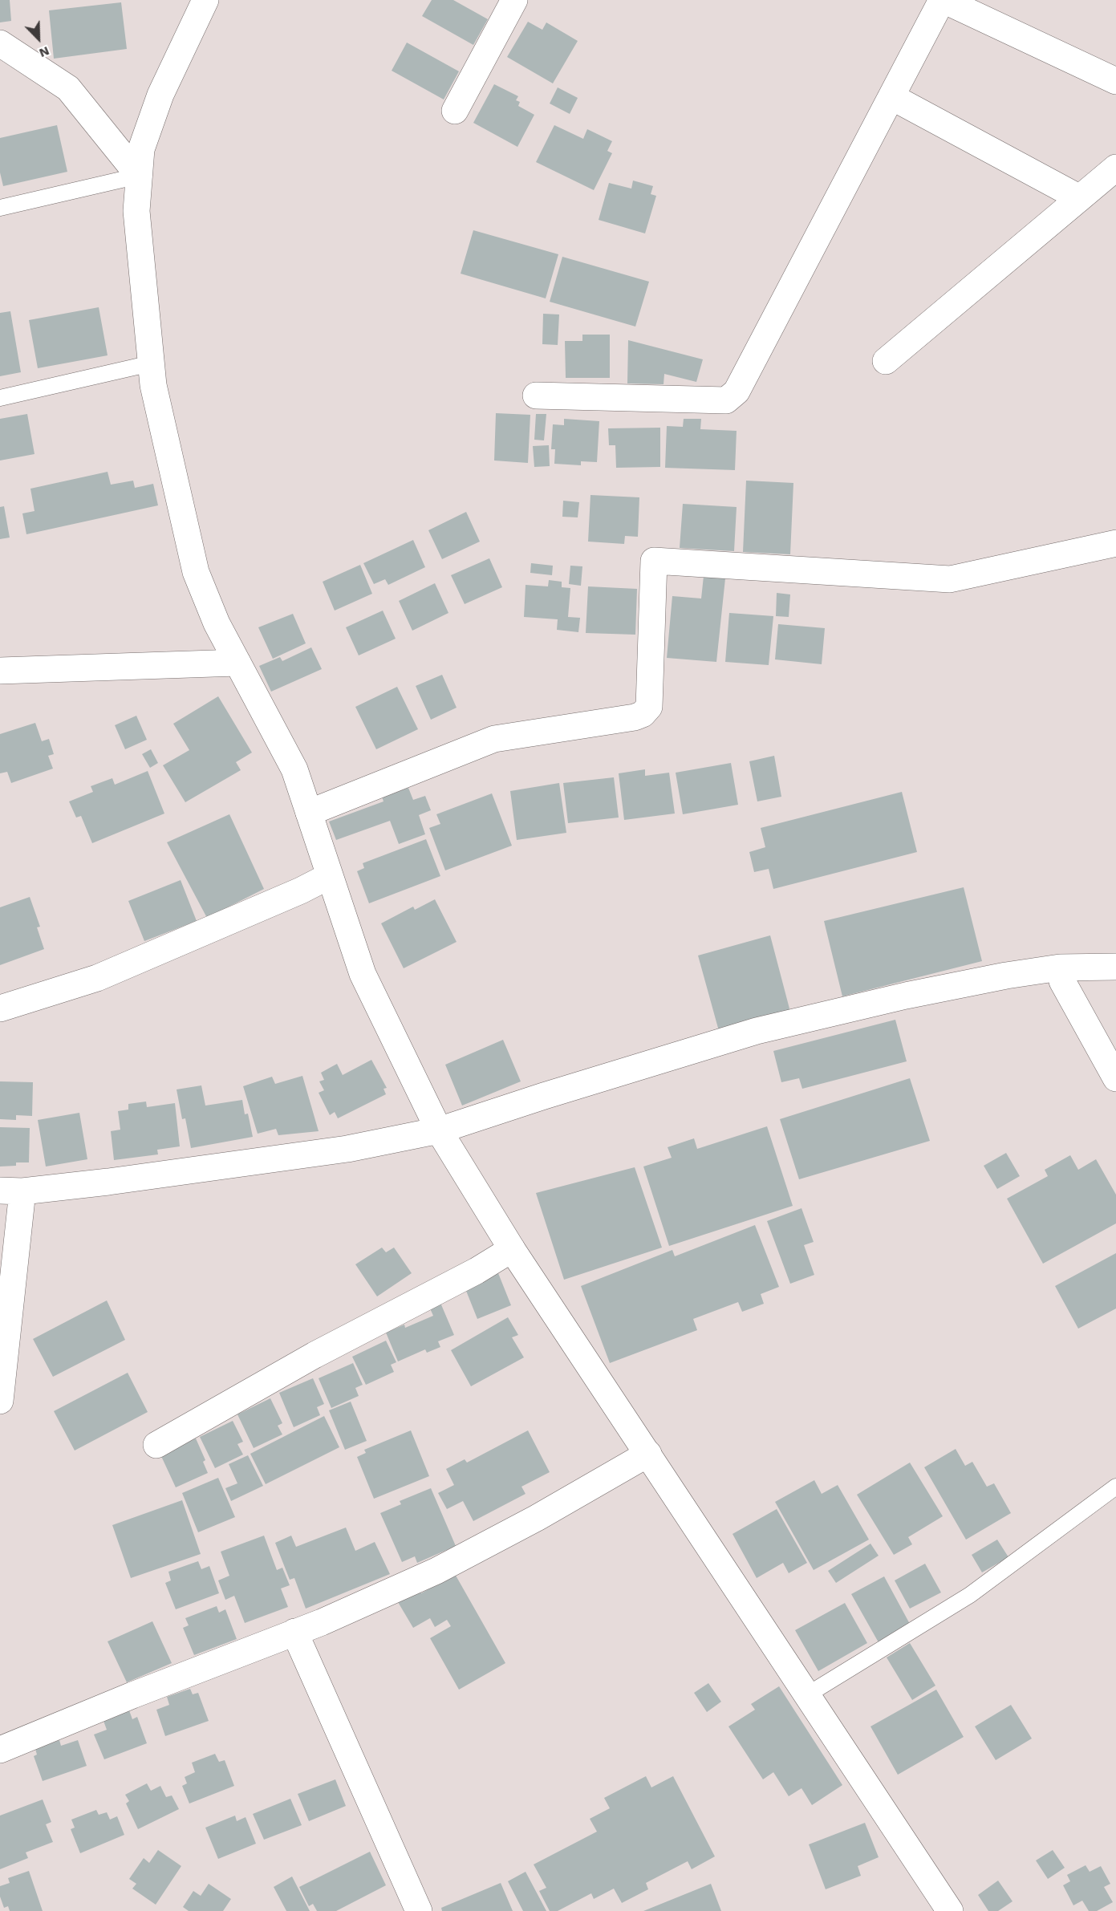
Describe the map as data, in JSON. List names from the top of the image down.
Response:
{
  "north": "bottom right"
}
